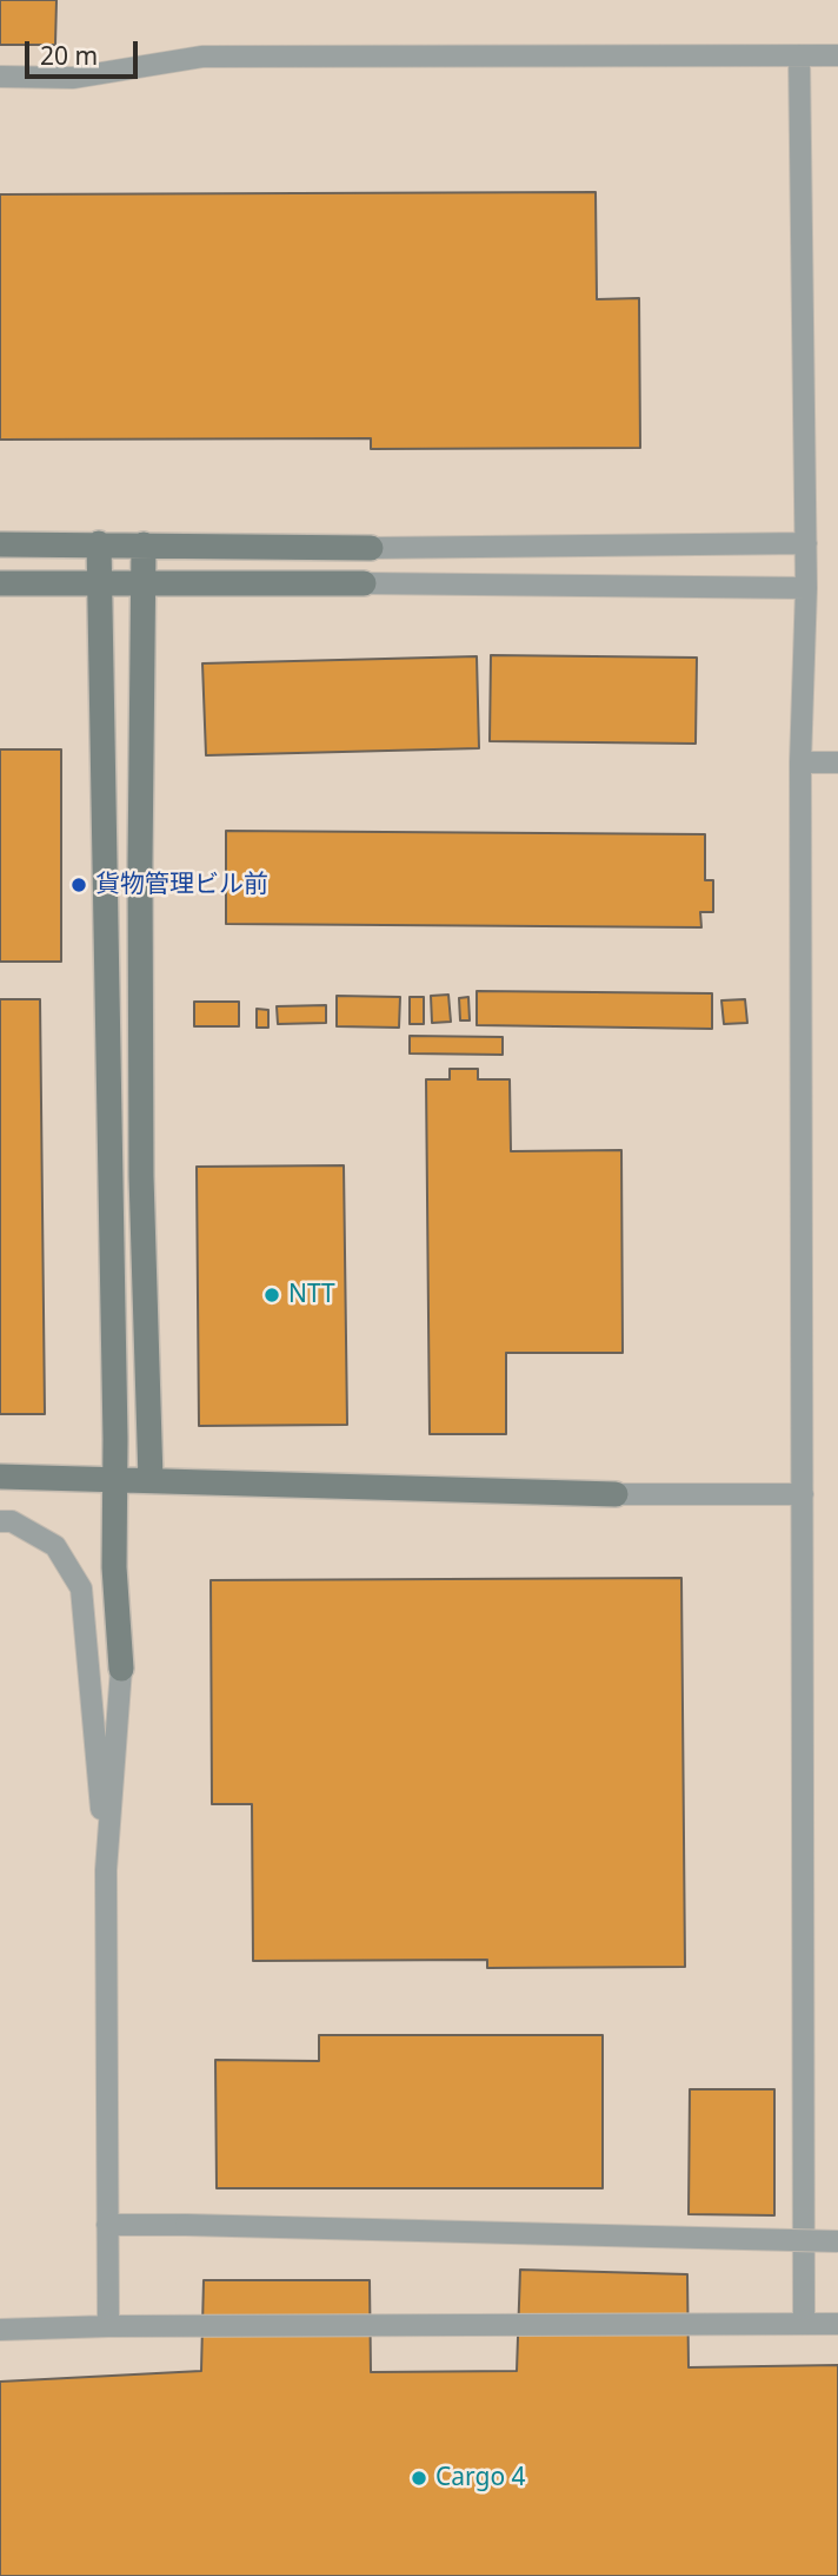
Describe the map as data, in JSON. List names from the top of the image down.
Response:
{
  "places": ["貨物管理ビル前", "NTT", "Cargo 4"],
  "scale_bar": "20 m"
}
